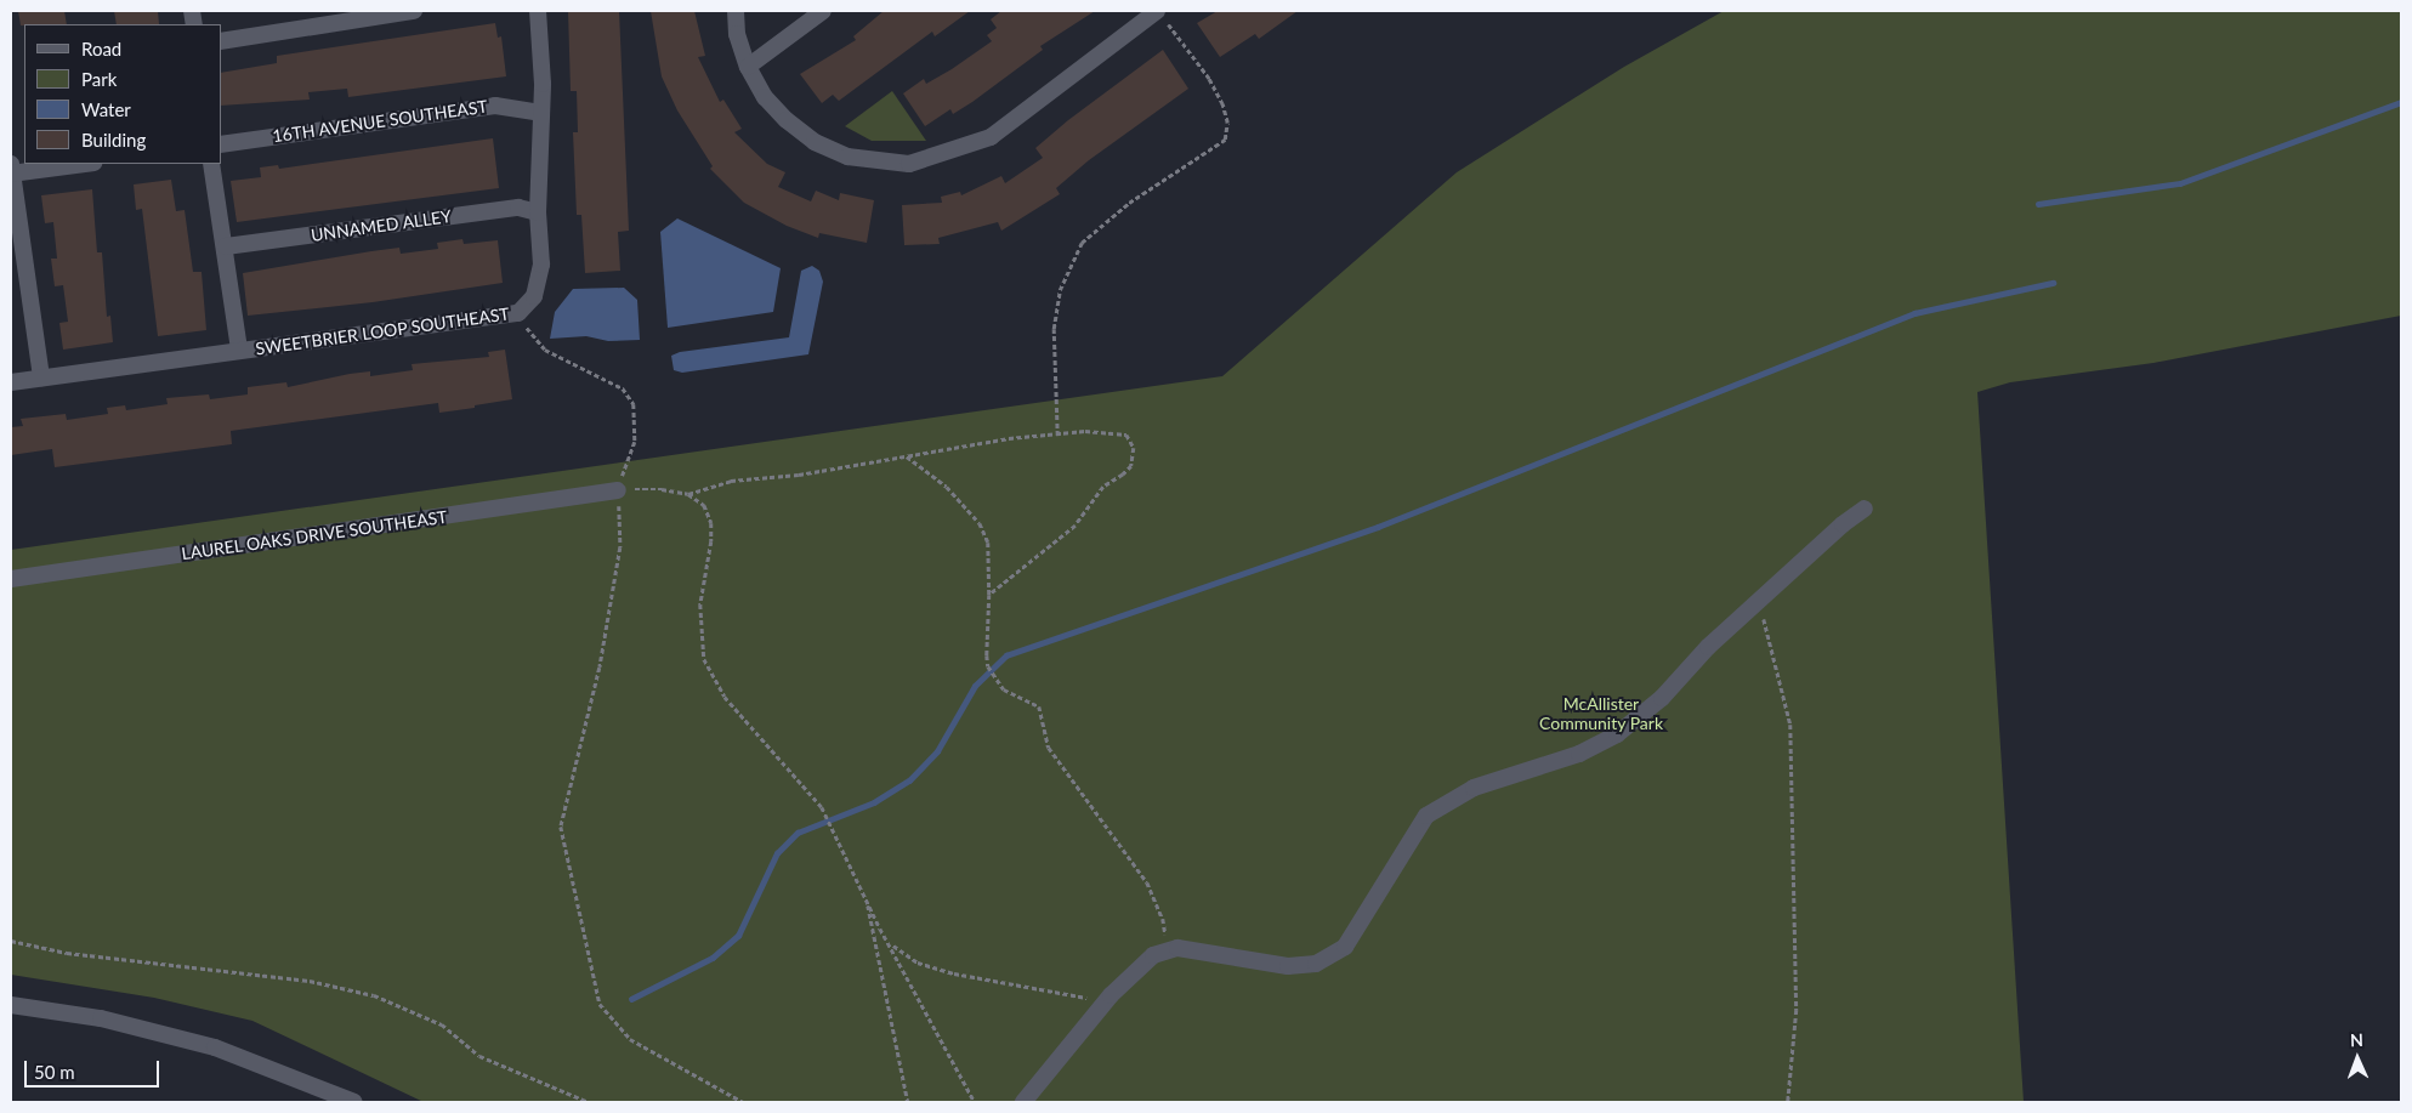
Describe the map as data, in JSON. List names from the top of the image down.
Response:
{
  "streets": {
    "street": [
      "16TH AVENUE SOUTHEAST",
      "UNNAMED ALLEY",
      "SWEETBRIER LOOP SOUTHEAST",
      "LAUREL OAKS DRIVE SOUTHEAST"
    ]
  },
  "crossings": [
    ["16TH AVENUE SOUTHEAST", "SWEETBRIER LOOP SOUTHEAST"],
    ["UNNAMED ALLEY", "SWEETBRIER LOOP SOUTHEAST"]
  ],
  "parks": ["McAllister Community Park"],
  "legend": [
    "Road",
    "Park",
    "Water",
    "Building"
  ],
  "scale_bar": "50 m",
  "north": "top"
}
